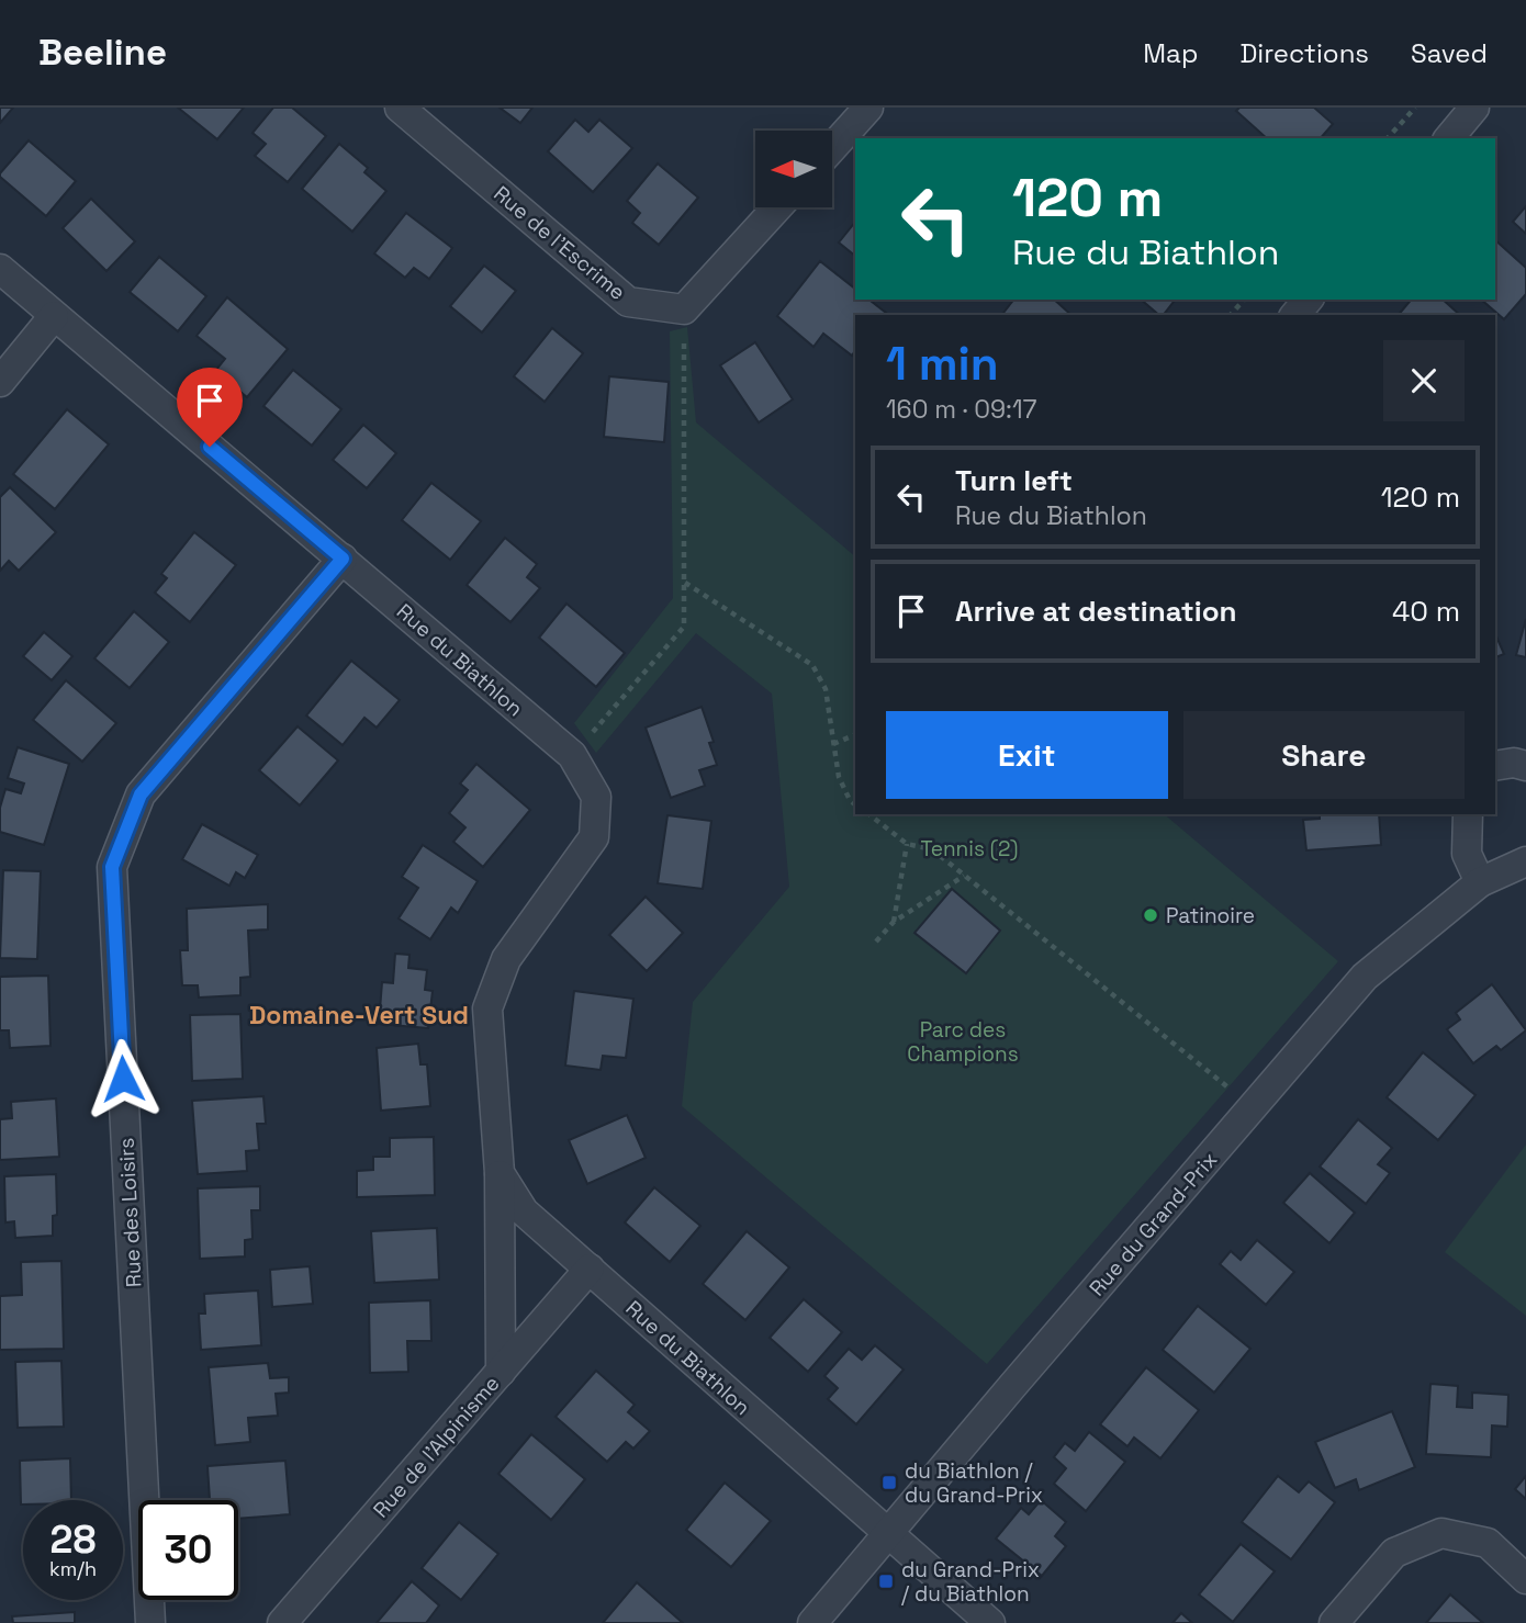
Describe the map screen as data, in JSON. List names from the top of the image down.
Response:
{
  "streets": {
    "street": [
      "Rue de l'Escrime",
      "Rue du Biathlon",
      "Rue des Loisirs",
      "Rue du Grand-Prix",
      "Rue de l'Alpinisme"
    ]
  },
  "crossings": [
    ["Rue du Biathlon", "Rue des Loisirs"],
    ["Rue du Biathlon", "Rue du Grand-Prix"],
    ["Rue du Biathlon", "Rue de l'Alpinisme"]
  ],
  "districts": ["Domaine-Vert Sud"],
  "parks": ["Tennis (2)", "Parc des Champions"],
  "places": {
    "other": ["Patinoire"],
    "transit": ["du Biathlon / du Grand-Prix", "du Grand-Prix / du Biathlon"]
  },
  "north": "left",
  "page": {
    "header": "Beeline",
    "nav": ["Map", "Directions", "Saved"],
    "turn": ["120 m", "Rue du Biathlon"],
    "heading": ["1 min", "160 m · 09:17"],
    "list": [
      {
        "name": "Turn left",
        "note": "Rue du Biathlon",
        "value": "120 m"
      },
      {
        "name": "Arrive at destination",
        "value": "40 m"
      }
    ],
    "buttons": ["Exit", "Share"],
    "speed": "28 km/h",
    "limit": "30"
  }
}
